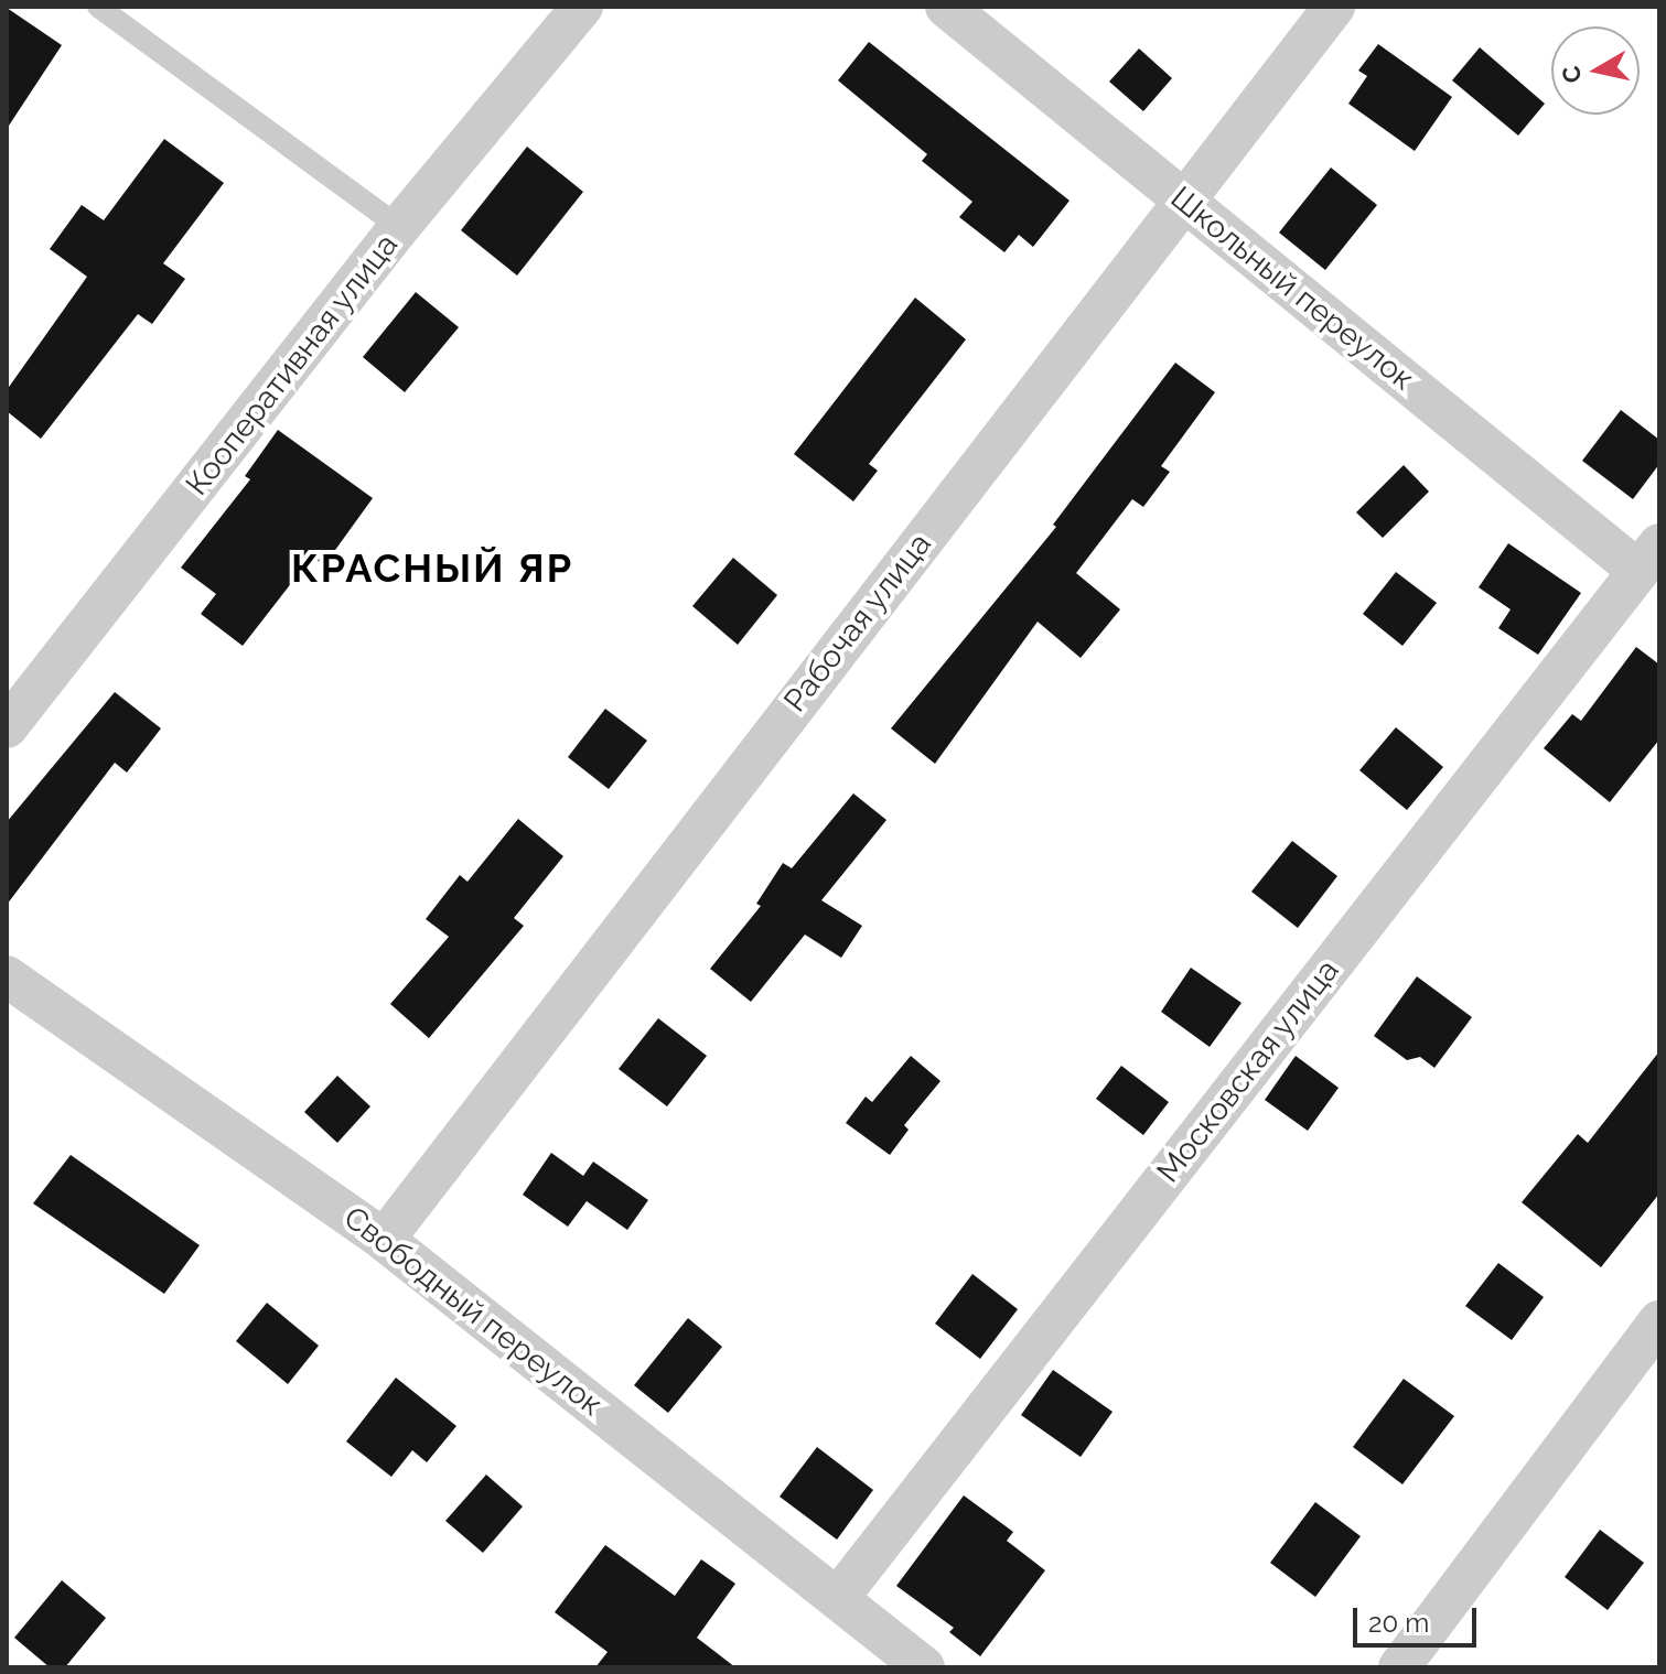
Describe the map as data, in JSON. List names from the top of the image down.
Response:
{
  "streets": {
    "street": [
      "Школьный переулок",
      "Кооперативная улица",
      "Рабочая улица",
      "Московская улица",
      "Свободный переулок"
    ]
  },
  "crossings": [
    ["Школьный переулок", "Рабочая улица"],
    ["Школьный переулок", "Московская улица"],
    ["Рабочая улица", "Свободный переулок"],
    ["Московская улица", "Свободный переулок"]
  ],
  "districts": ["КРАСНЫЙ ЯР"],
  "scale_bar": "20 m",
  "north": "left"
}
